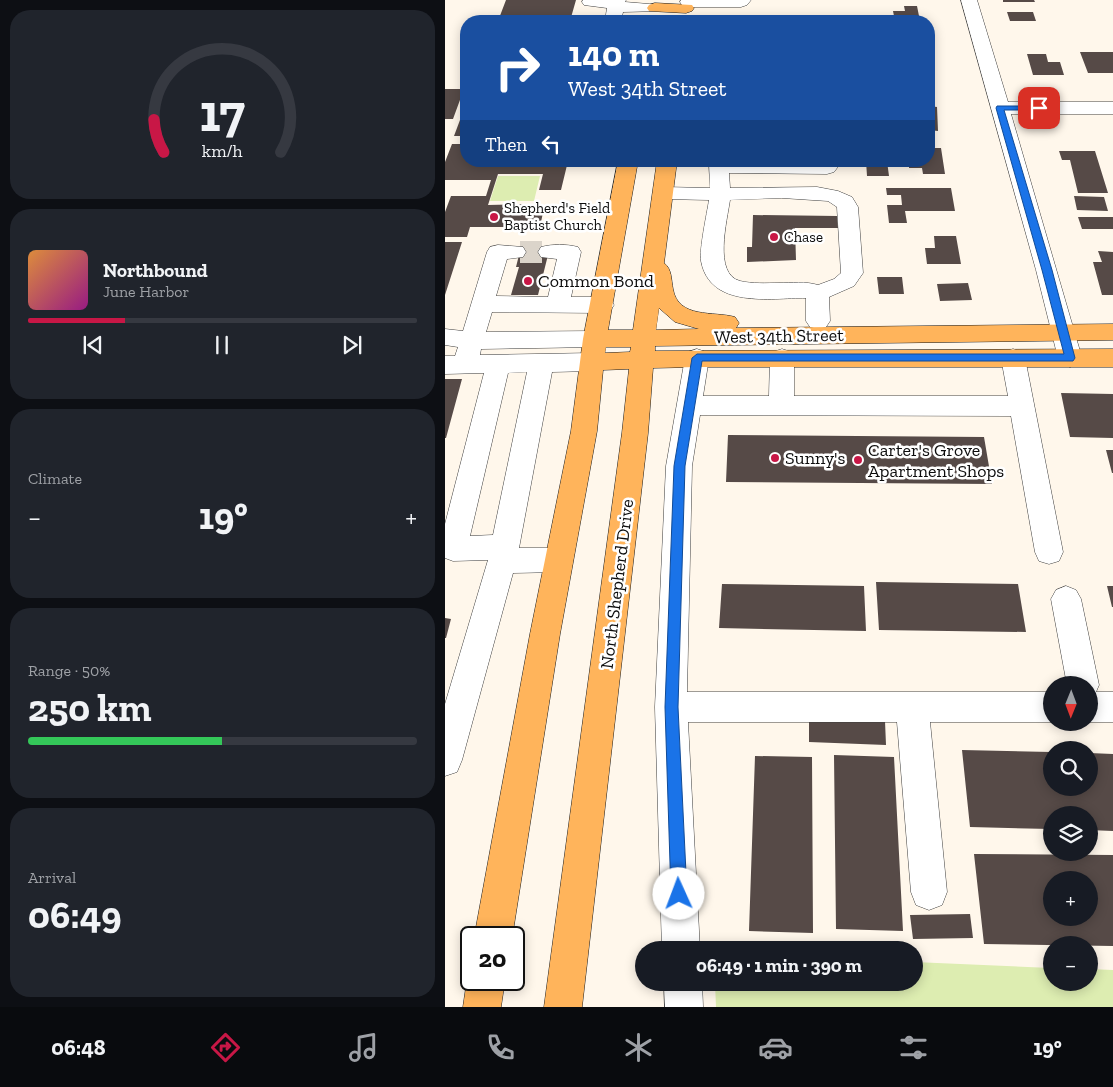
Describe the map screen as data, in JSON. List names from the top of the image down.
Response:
{
  "streets": {
    "main road": ["West 34th Street", "North Shepherd Drive"]
  },
  "crossings": [
    ["West 34th Street", "North Shepherd Drive"]
  ],
  "places": [
    "Shepherd's Field Baptist Church",
    "Chase",
    "Common Bond",
    "Sunny's",
    "Carter's Grove Apartment Shops"
  ],
  "north": "bottom",
  "page": {
    "turn": ["140 m", "West 34th Street"],
    "then": "Then",
    "song": ["Northbound", "June Harbor"],
    "tile": [
      "Climate",
      ["Range · 50%", "250 km"],
      ["Arrival", "06:49"]
    ],
    "heat": ["−", "19°", "+"],
    "map_buttons": ["+", "−"],
    "limit": "20",
    "trip": "06:49 · 1 min · 390 m",
    "tabs": ["06:48", "19°"],
    "gauge": ["17", "km/h"]
  }
}
